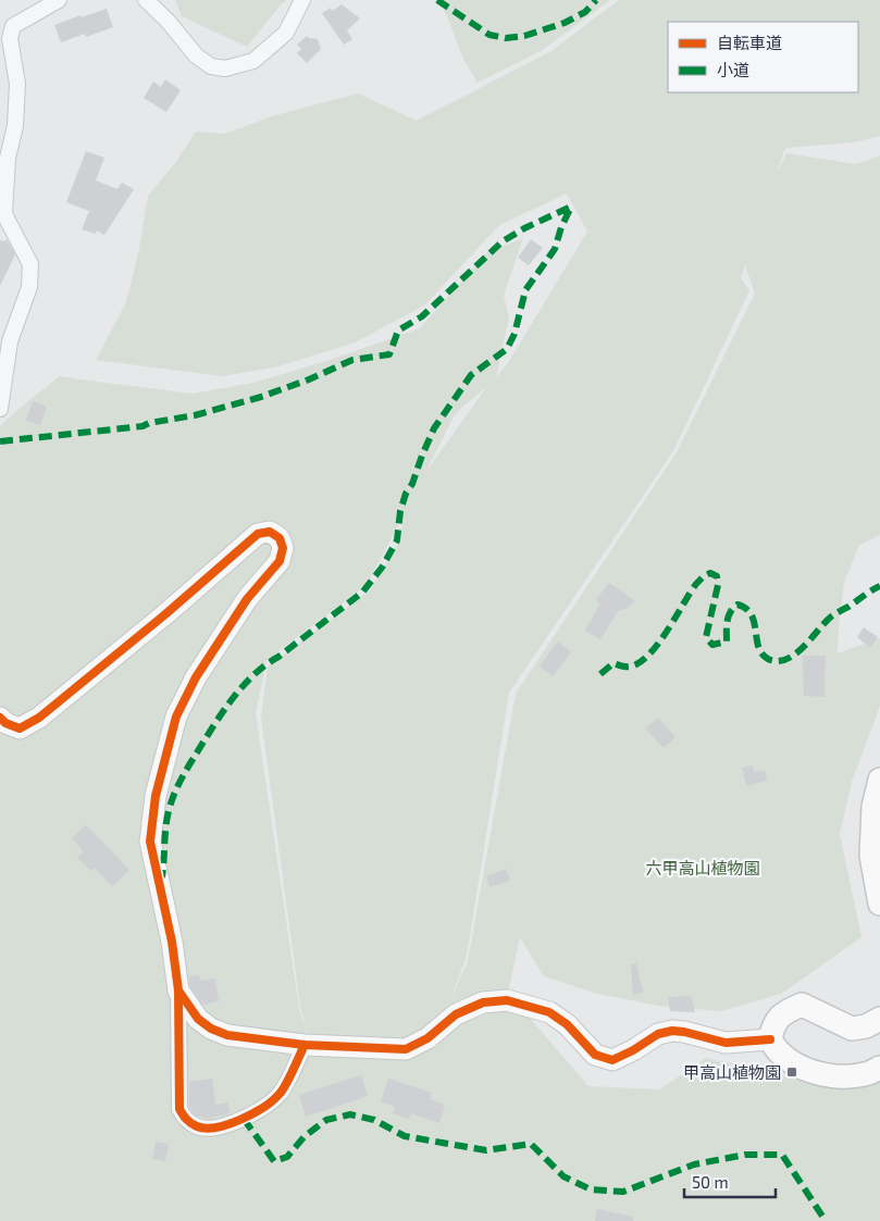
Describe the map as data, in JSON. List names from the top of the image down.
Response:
{
  "parks": ["六甲高山植物園"],
  "places": {
    "transit": ["甲高山植物園"]
  },
  "legend": ["自転車道", "小道"],
  "scale_bar": "50 m"
}
